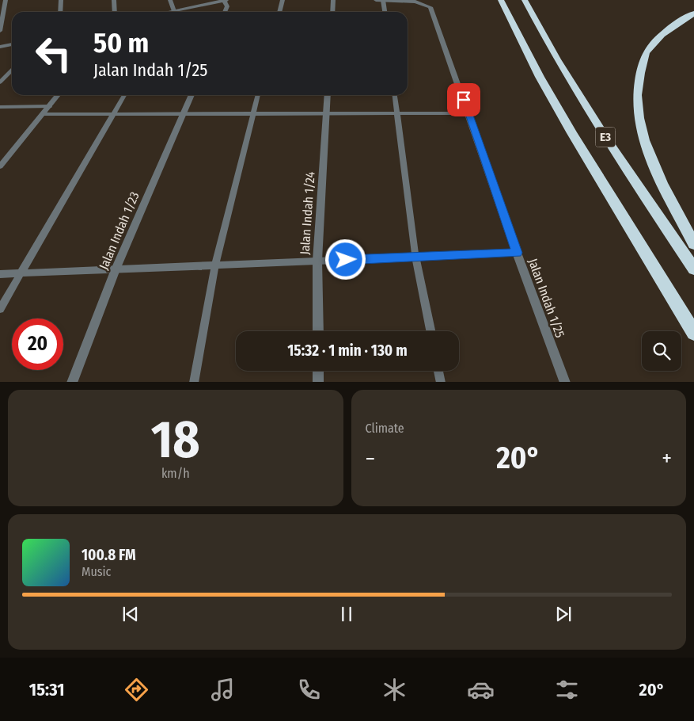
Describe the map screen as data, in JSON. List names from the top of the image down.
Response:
{
  "streets": {
    "highway": ["E3"],
    "street": ["Jalan Indah 1/24", "Jalan Indah 1/23", "Jalan Indah 1/25"]
  },
  "page": {
    "turn": ["50 m", "Jalan Indah 1/25"],
    "limit": "20",
    "trip": "15:32 · 1 min · 130 m",
    "tile": [
      ["18", "km/h"],
      "Climate"
    ],
    "heat": ["−", "20°", "+"],
    "song": ["100.8 FM", "Music"],
    "tabs": ["15:31", "20°"]
  }
}
